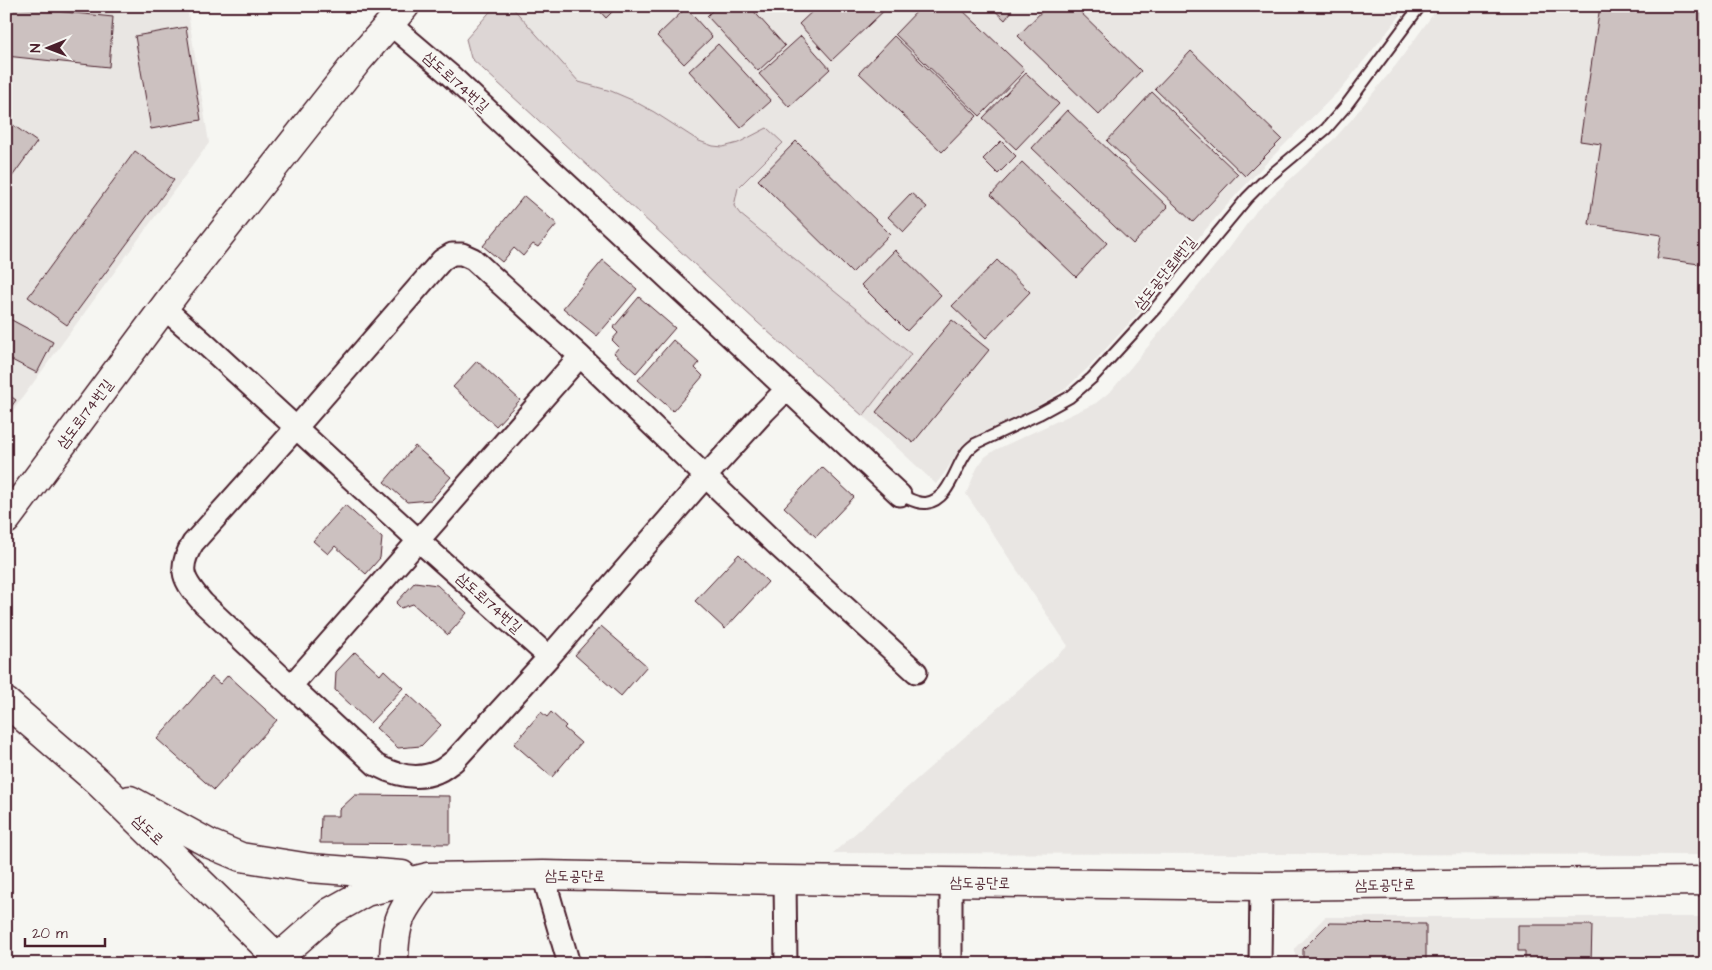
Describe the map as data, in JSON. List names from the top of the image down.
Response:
{
  "streets": {
    "street": ["삼도로174번길", "삼도로", "삼도공단로"],
    "lane": ["삼도공단로11번길"]
  },
  "crossings": [
    ["삼도로174번길", "삼도공단로11번길"],
    ["삼도로", "삼도공단로"]
  ],
  "scale_bar": "20 m",
  "north": "left"
}
